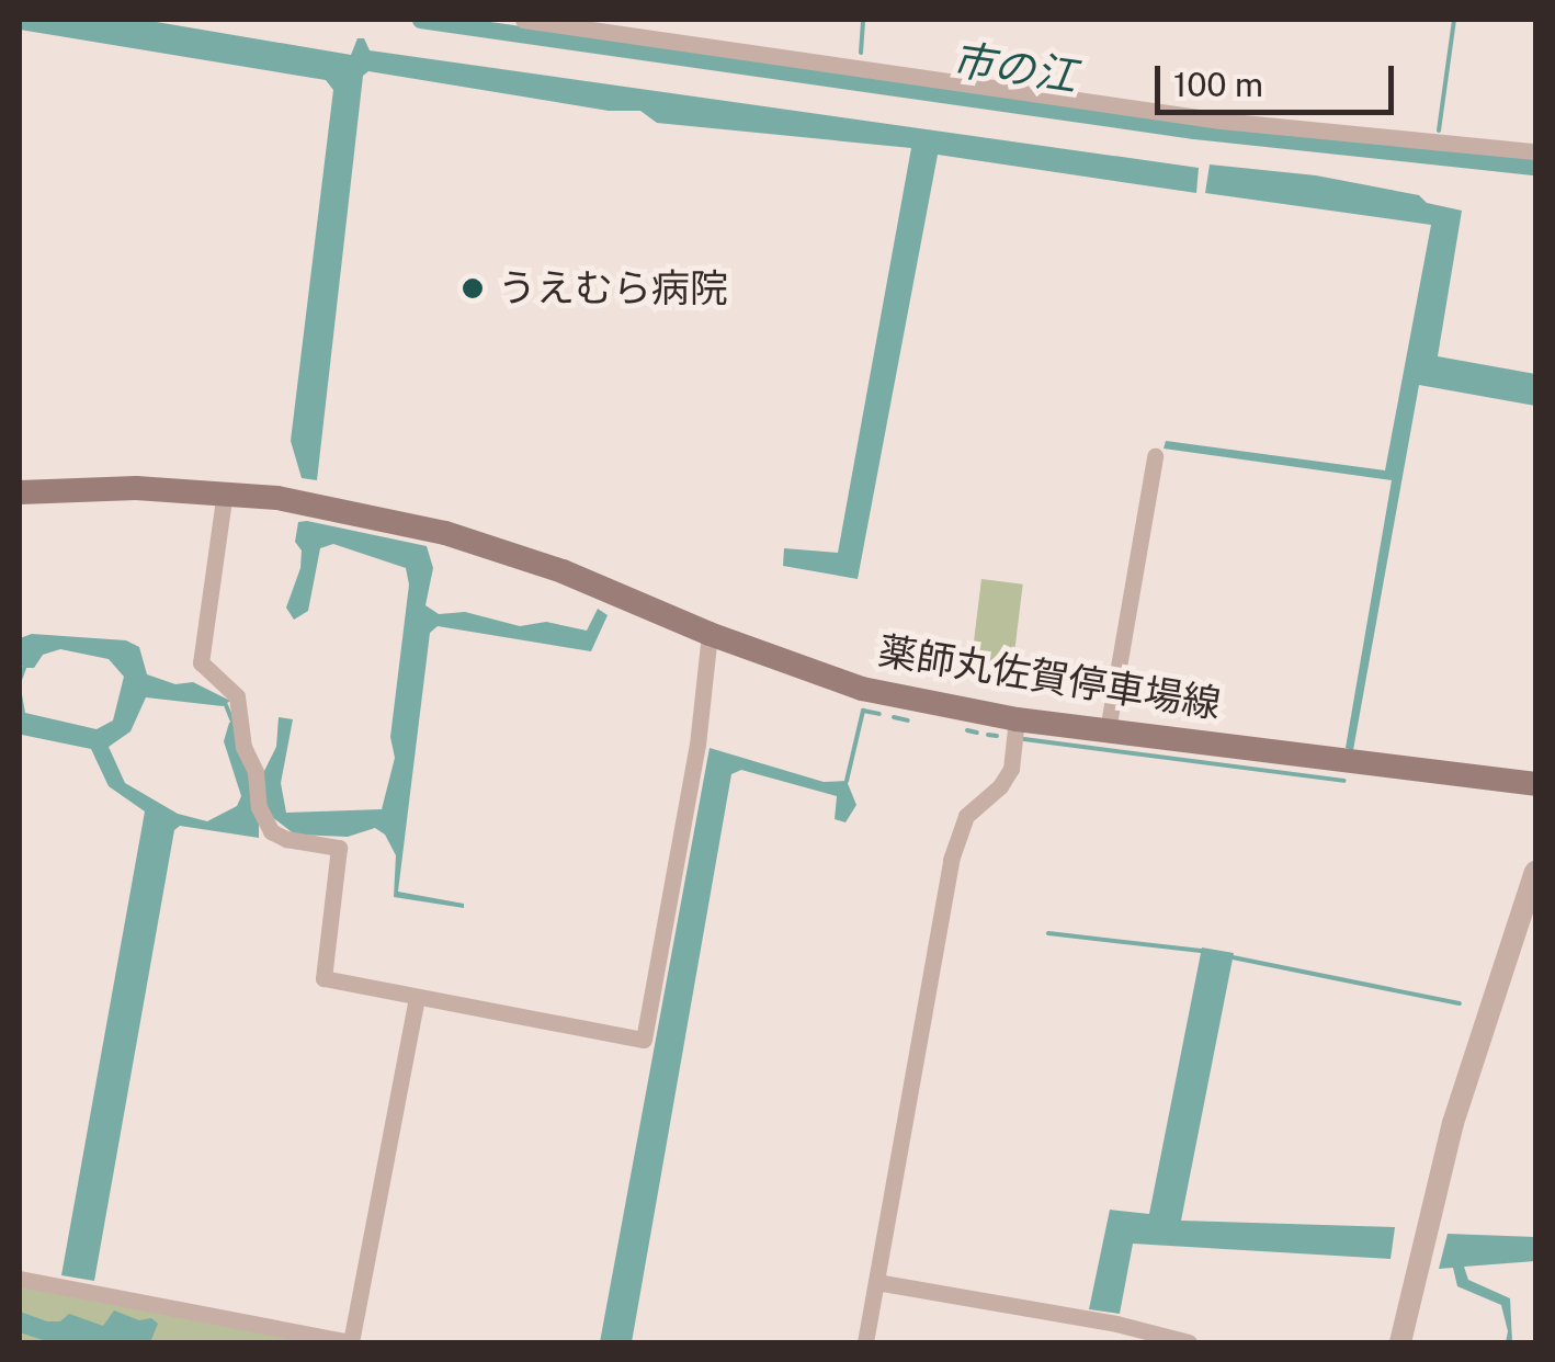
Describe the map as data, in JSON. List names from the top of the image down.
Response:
{
  "streets": {
    "main road": ["薬師丸佐賀停車場線"]
  },
  "water": ["市の江"],
  "places": ["うえむら病院"],
  "scale_bar": "100 m"
}
